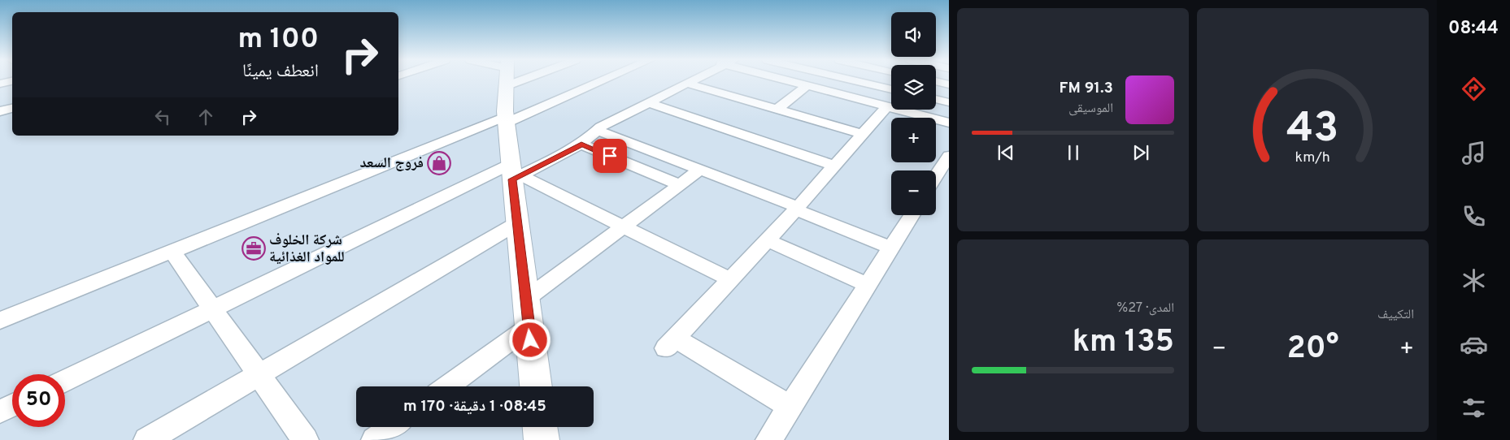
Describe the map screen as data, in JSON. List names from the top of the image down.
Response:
{
  "places": {
    "shop": ["فروج السعد"],
    "office": ["شركة الخلوف للمواد الغذائية"]
  },
  "page": {
    "tabs": "08:44",
    "map_buttons": ["+", "−"],
    "turn": ["100 m", "انعطف يمينًا"],
    "song": ["91.3 FM", "الموسيقى"],
    "tile": [
      "التكييف",
      ["المدى · 27%", "135 km"]
    ],
    "heat": ["−", "20°", "+"],
    "limit": "50",
    "trip": "08:45 · 1 دقيقة · 170 m",
    "gauge": ["43", "km/h"]
  }
}
